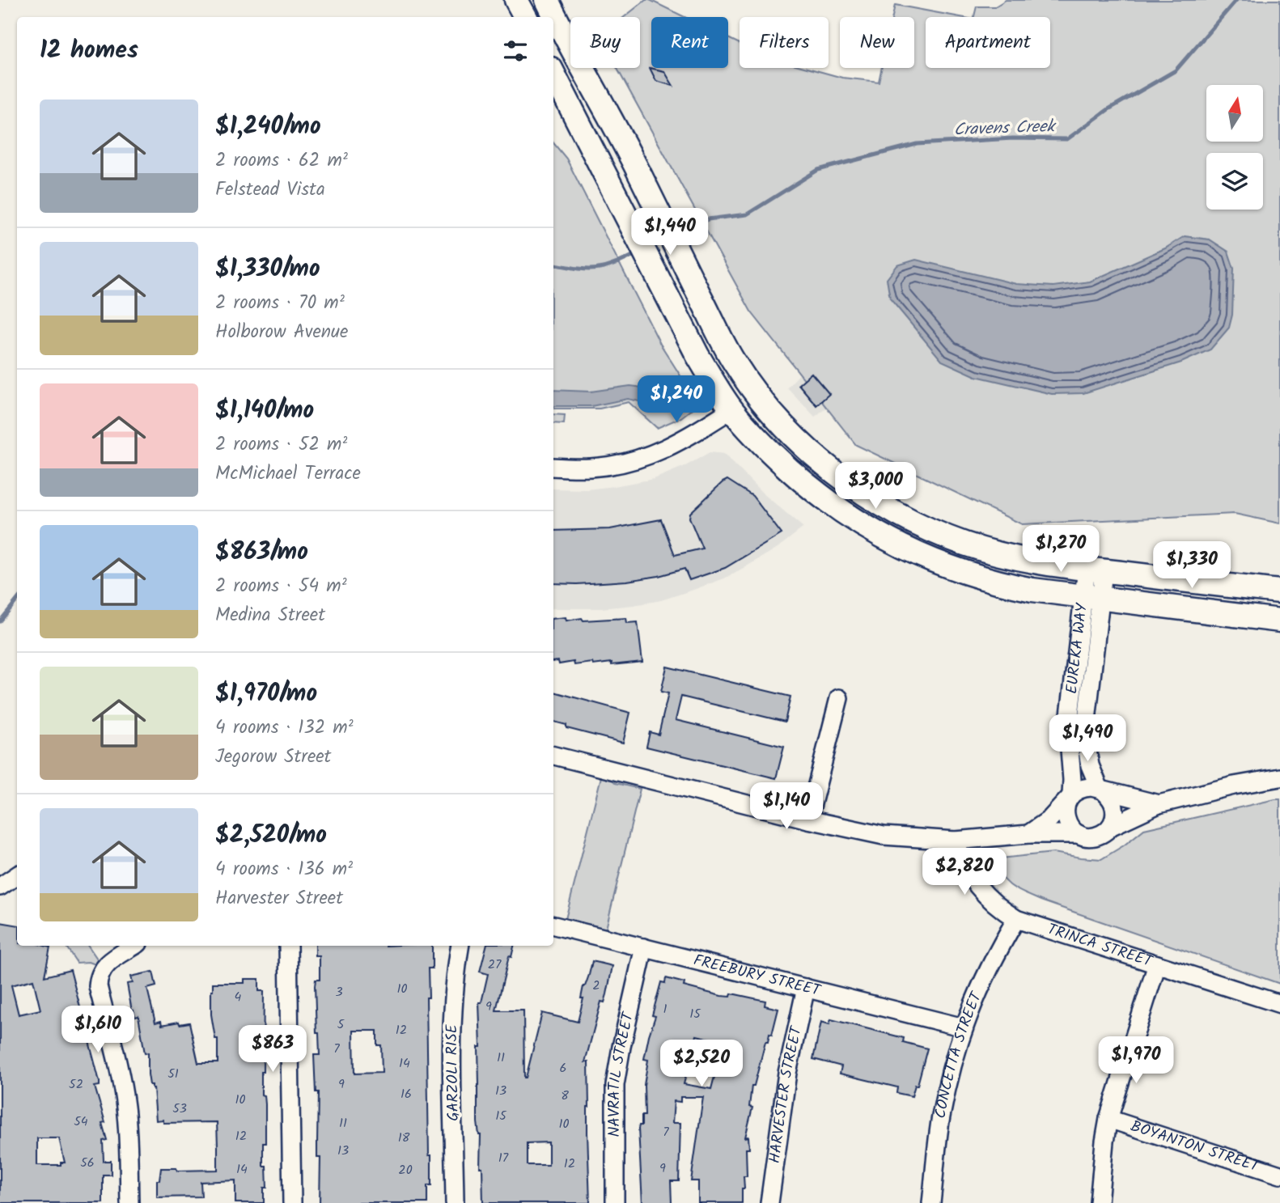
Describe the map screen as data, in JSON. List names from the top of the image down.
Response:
{
  "streets": {
    "street": [
      "EUREKA WAY",
      "TRINCA STREET",
      "FREEBURY STREET",
      "CONCETTA STREET",
      "GARZOLI RISE",
      "NAVRATIL STREET",
      "HARVESTER STREET",
      "BOYANTON STREET"
    ]
  },
  "crossings": [
    ["TRINCA STREET", "CONCETTA STREET"],
    ["FREEBURY STREET", "CONCETTA STREET"],
    ["FREEBURY STREET", "NAVRATIL STREET"],
    ["FREEBURY STREET", "HARVESTER STREET"]
  ],
  "water": ["Cravens Creek"],
  "house_numbers": [
    "27",
    "2",
    "10",
    "3",
    "4",
    "9",
    "1",
    "15",
    "5",
    "12",
    "7",
    "11",
    "14",
    "6",
    "51",
    "52",
    "9",
    "13",
    "16",
    "8",
    "10",
    "53",
    "15",
    "54",
    "11",
    "10",
    "7",
    "12",
    "18",
    "13",
    "17",
    "56",
    "12",
    "9",
    "14",
    "20"
  ],
  "north": "top",
  "page": {
    "chip": [
      "Buy",
      "Rent",
      "Filters",
      "New",
      "Apartment"
    ],
    "heading": "12 homes",
    "list": [
      {
        "name": "$1,240/mo",
        "note": "2 rooms · 62 m² · Felstead Vista"
      },
      {
        "name": "$1,330/mo",
        "note": "2 rooms · 70 m² · Holborow Avenue"
      },
      {
        "name": "$1,140/mo",
        "note": "2 rooms · 52 m² · McMichael Terrace"
      },
      {
        "name": "$863/mo",
        "note": "2 rooms · 54 m² · Medina Street"
      },
      {
        "name": "$1,970/mo",
        "note": "4 rooms · 132 m² · Jegorow Street"
      },
      {
        "name": "$2,520/mo",
        "note": "4 rooms · 136 m² · Harvester Street"
      }
    ],
    "price": [
      "$1,440",
      "$1,240",
      "$3,000",
      "$1,270",
      "$1,330",
      "$1,490",
      "$1,140",
      "$2,820",
      "$1,610",
      "$863",
      "$1,970",
      "$2,520"
    ]
  }
}
